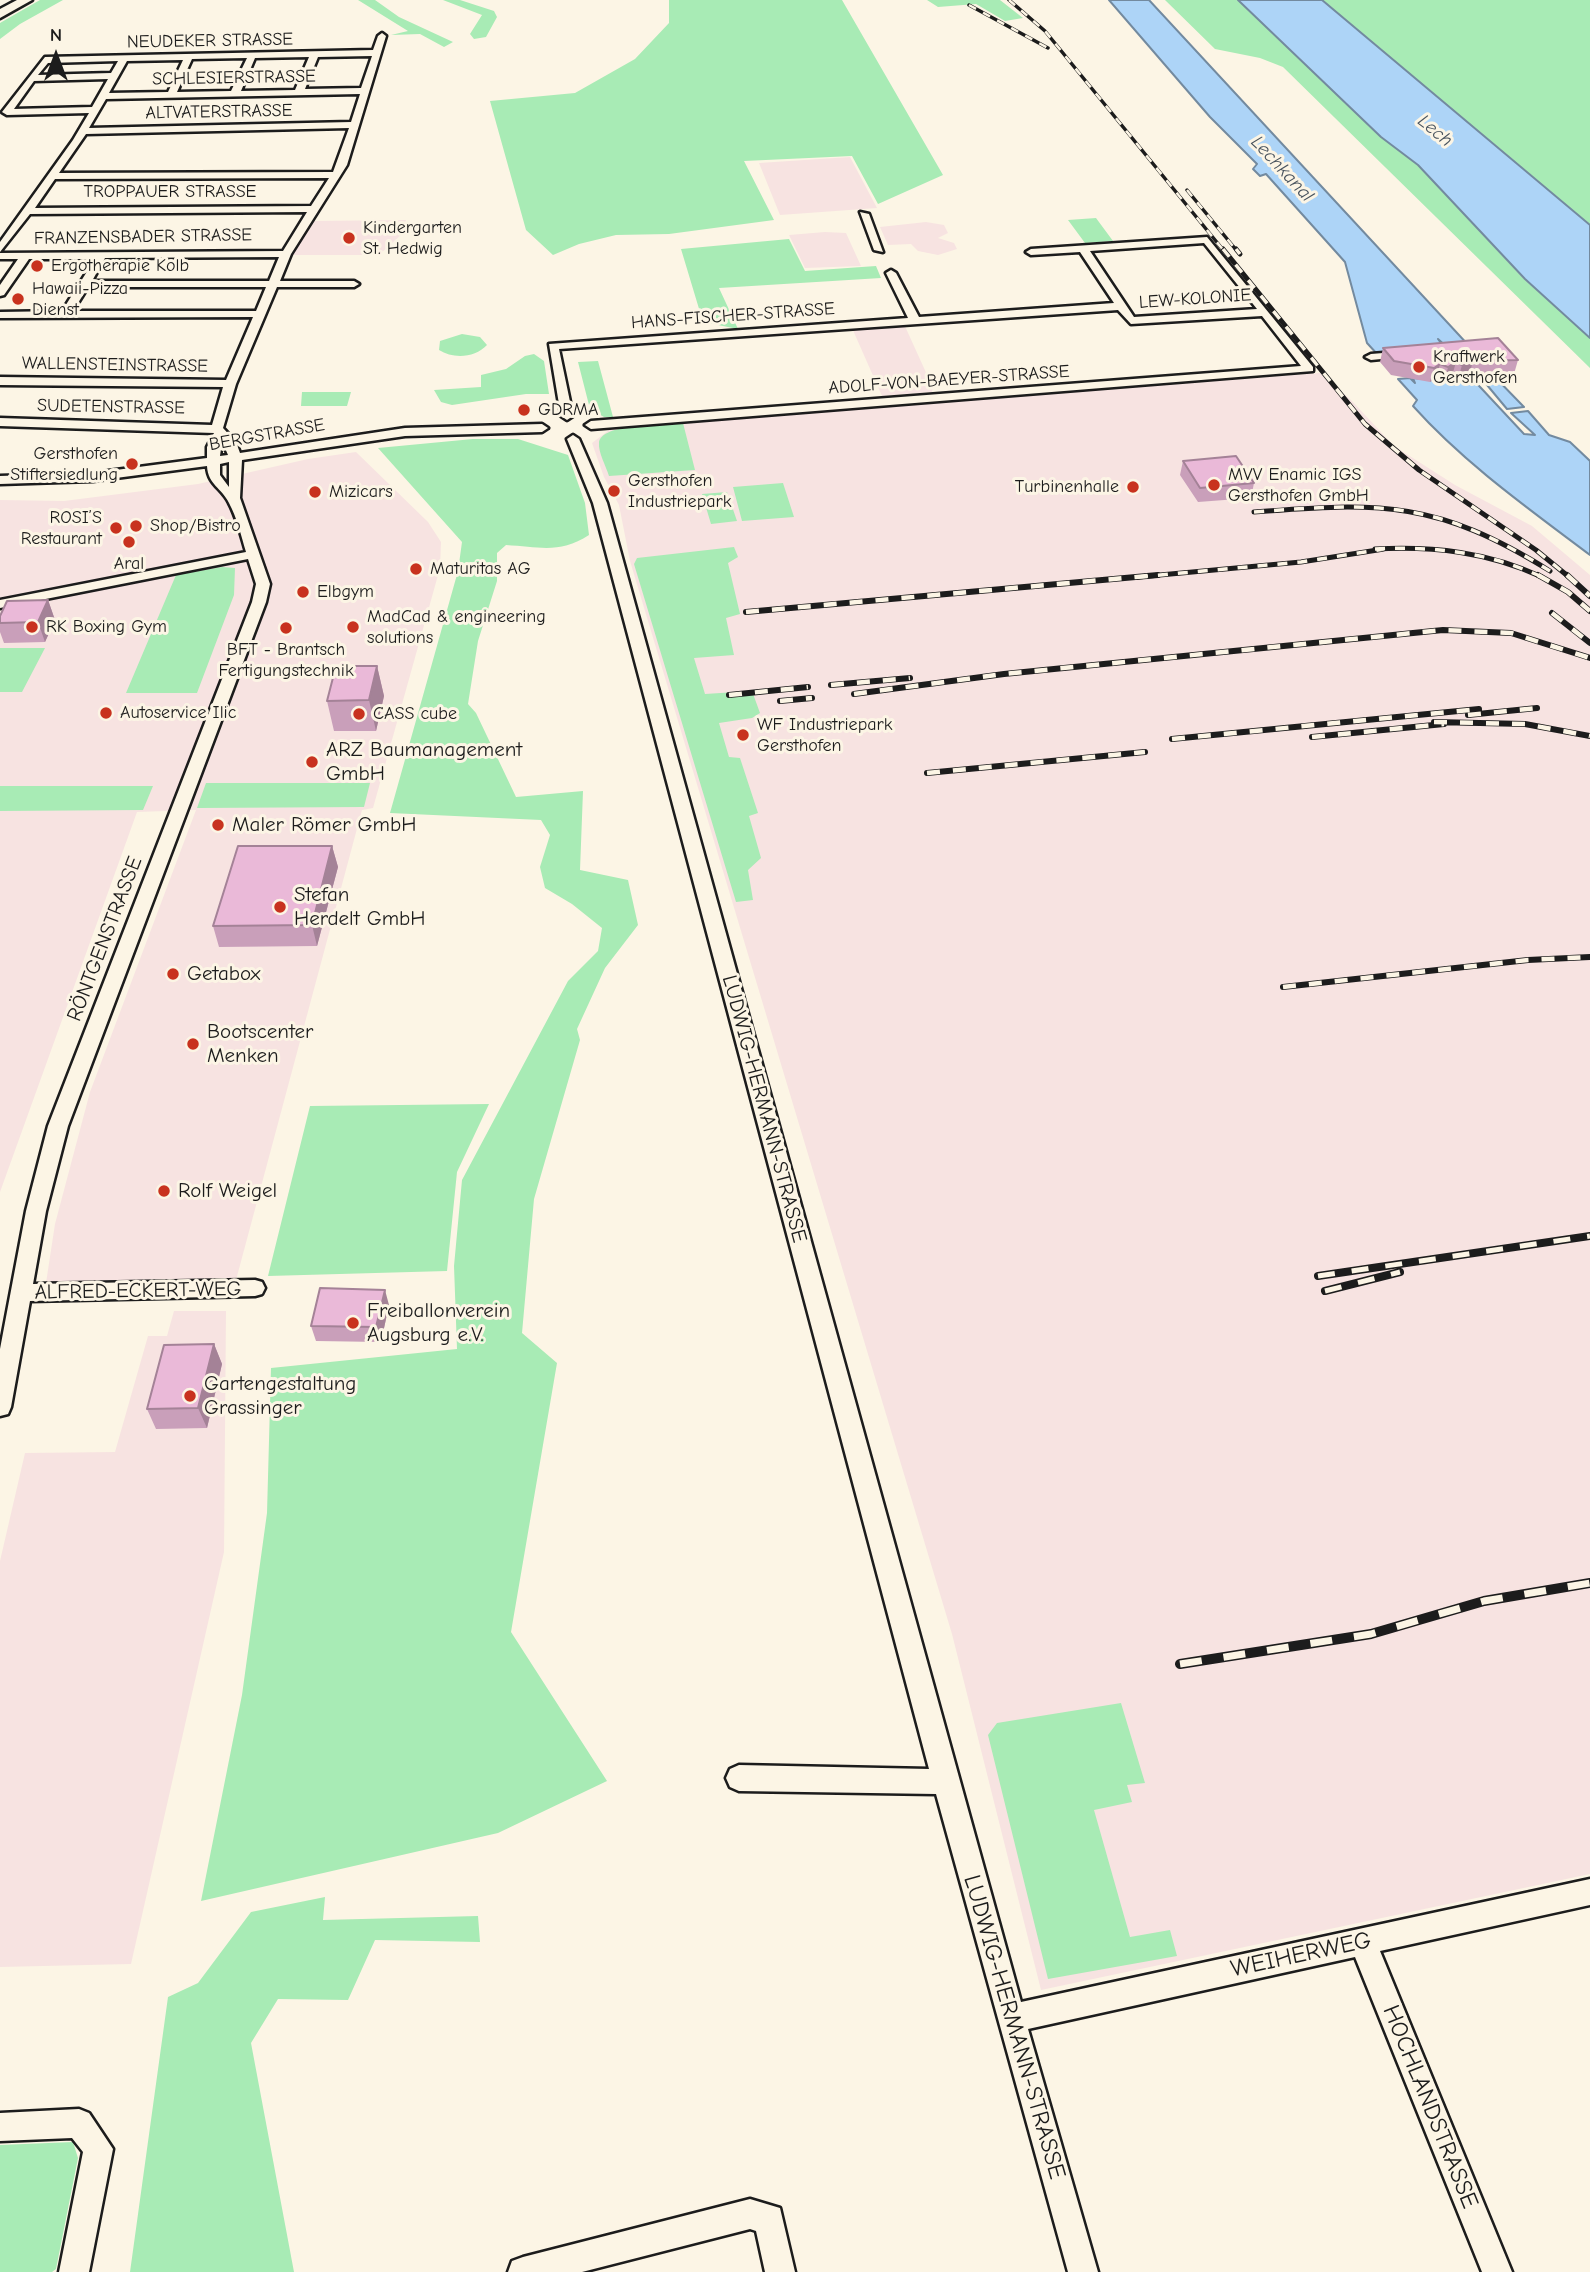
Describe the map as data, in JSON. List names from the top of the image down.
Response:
{
  "streets": {
    "street": [
      "NEUDEKER STRASSE",
      "SCHLESIERSTRASSE",
      "ALTVATERSTRASSE",
      "TROPPAUER STRASSE",
      "FRANZENSBADER STRASSE",
      "LEW-KOLONIE",
      "HANS-FISCHER-STRASSE",
      "WALLENSTEINSTRASSE",
      "ADOLF-VON-BAEYER-STRASSE",
      "SUDETENSTRASSE",
      "BERGSTRASSE",
      "RÖNTGENSTRASSE",
      "LUDWIG-HERMANN-STRASSE",
      "ALFRED-ECKERT-WEG",
      "WEIHERWEG",
      "HOCHLANDSTRASSE"
    ]
  },
  "crossings": [
    ["LEW-KOLONIE", "HANS-FISCHER-STRASSE"],
    ["LEW-KOLONIE", "ADOLF-VON-BAEYER-STRASSE"],
    ["HANS-FISCHER-STRASSE", "LUDWIG-HERMANN-STRASSE"],
    ["ADOLF-VON-BAEYER-STRASSE", "BERGSTRASSE"],
    ["ADOLF-VON-BAEYER-STRASSE", "LUDWIG-HERMANN-STRASSE"],
    ["BERGSTRASSE", "RÖNTGENSTRASSE"],
    ["BERGSTRASSE", "LUDWIG-HERMANN-STRASSE"],
    ["RÖNTGENSTRASSE", "ALFRED-ECKERT-WEG"],
    ["LUDWIG-HERMANN-STRASSE", "WEIHERWEG"],
    ["WEIHERWEG", "HOCHLANDSTRASSE"]
  ],
  "water": ["Lech", "Lechkanal"],
  "places": [
    "Kindergarten St. Hedwig",
    "Ergotherapie Kolb",
    "Hawaii-Pizza Dienst",
    "Kraftwerk Gersthofen",
    "GDRMA",
    "Gersthofen Stiftersiedlung",
    "MVV Enamic IGS Gersthofen GmbH",
    "Turbinenhalle",
    "Gersthofen Industriepark",
    "Mizicars",
    "Shop/Bistro",
    "ROSI’S Restaurant",
    "Aral",
    "Maturitas AG",
    "Elbgym",
    "RK Boxing Gym",
    "MadCad & engineering solutions",
    "BFT - Brantsch Fertigungstechnik",
    "Autoservice Ilic",
    "CASS cube",
    "WF Industriepark Gersthofen",
    "ARZ Baumanagement GmbH",
    "Maler Römer GmbH",
    "Stefan Herdelt GmbH",
    "Getabox",
    "Bootscenter Menken",
    "Rolf Weigel",
    "Freiballonverein Augsburg e.V.",
    "Gartengestaltung Grassinger"
  ],
  "north": "top"
}
